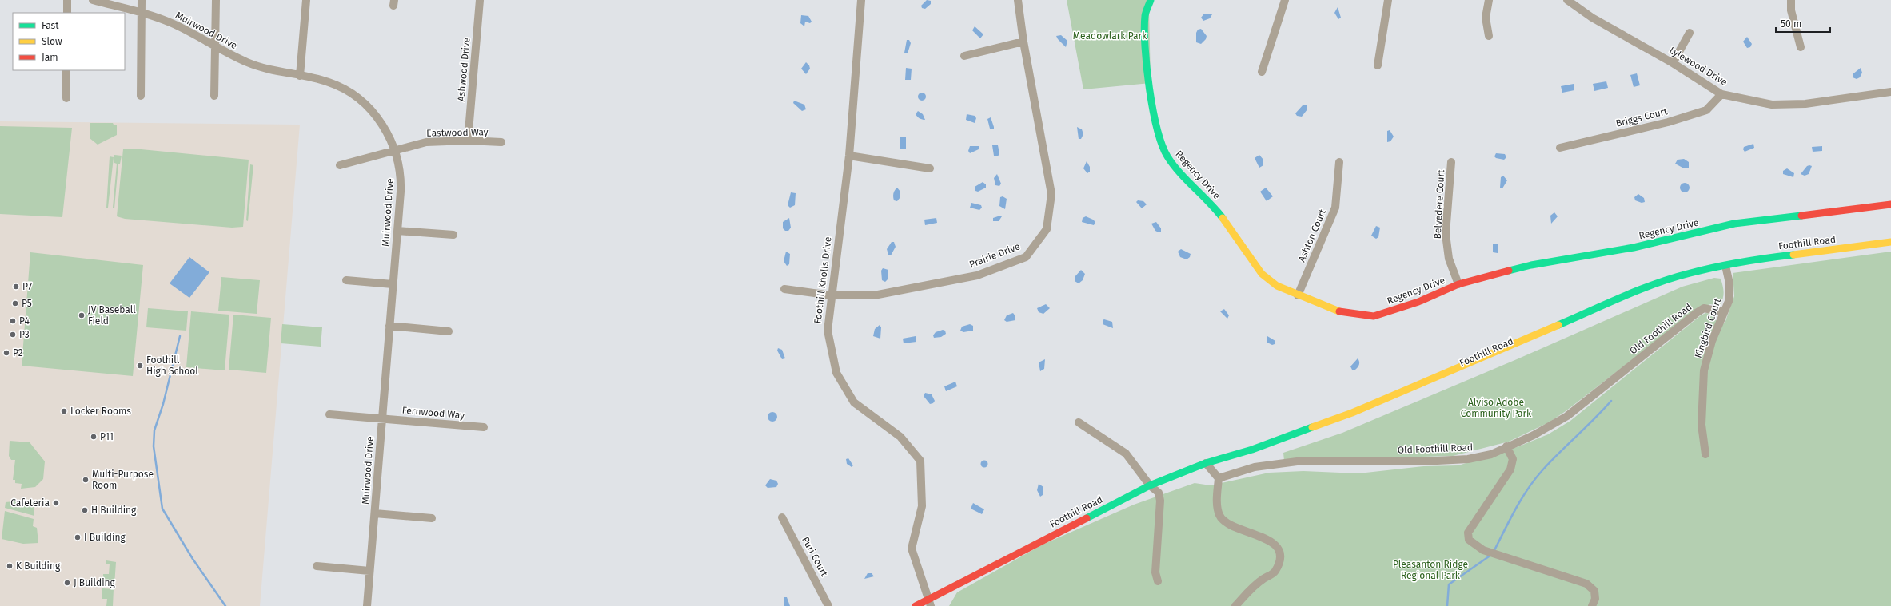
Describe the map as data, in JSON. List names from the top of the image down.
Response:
{
  "streets": {
    "main road": ["Regency Drive", "Foothill Road"],
    "street": [
      "Muirwood Drive",
      "Lylewood Drive",
      "Ashwood Drive",
      "Briggs Court",
      "Eastwood Way",
      "Belvedere Court",
      "Ashton Court",
      "Prairie Drive",
      "Foothill Knolls Drive",
      "Kingbird Court",
      "Old Foothill Road",
      "Fernwood Way",
      "Puri Court"
    ]
  },
  "crossings": [
    ["Muirwood Drive", "Eastwood Way"],
    ["Muirwood Drive", "Fernwood Way"],
    ["Lylewood Drive", "Briggs Court"],
    ["Ashwood Drive", "Eastwood Way"],
    ["Regency Drive", "Belvedere Court"],
    ["Regency Drive", "Ashton Court"],
    ["Foothill Road", "Foothill Knolls Drive"],
    ["Foothill Road", "Kingbird Court"],
    ["Prairie Drive", "Foothill Knolls Drive"],
    ["Kingbird Court", "Old Foothill Road"]
  ],
  "parks": ["Meadowlark Park", "Alviso Adobe Community Park", "Pleasanton Ridge Regional Park"],
  "places": [
    "P7",
    "P5",
    "JV Baseball Field",
    "P4",
    "P3",
    "P2",
    "Foothill High School",
    "Locker Rooms",
    "P11",
    "Multi-Purpose Room",
    "Cafeteria",
    "H Building",
    "I Building",
    "K Building",
    "J Building"
  ],
  "legend": ["Fast", "Slow", "Jam"],
  "scale_bar": "50 m"
}
